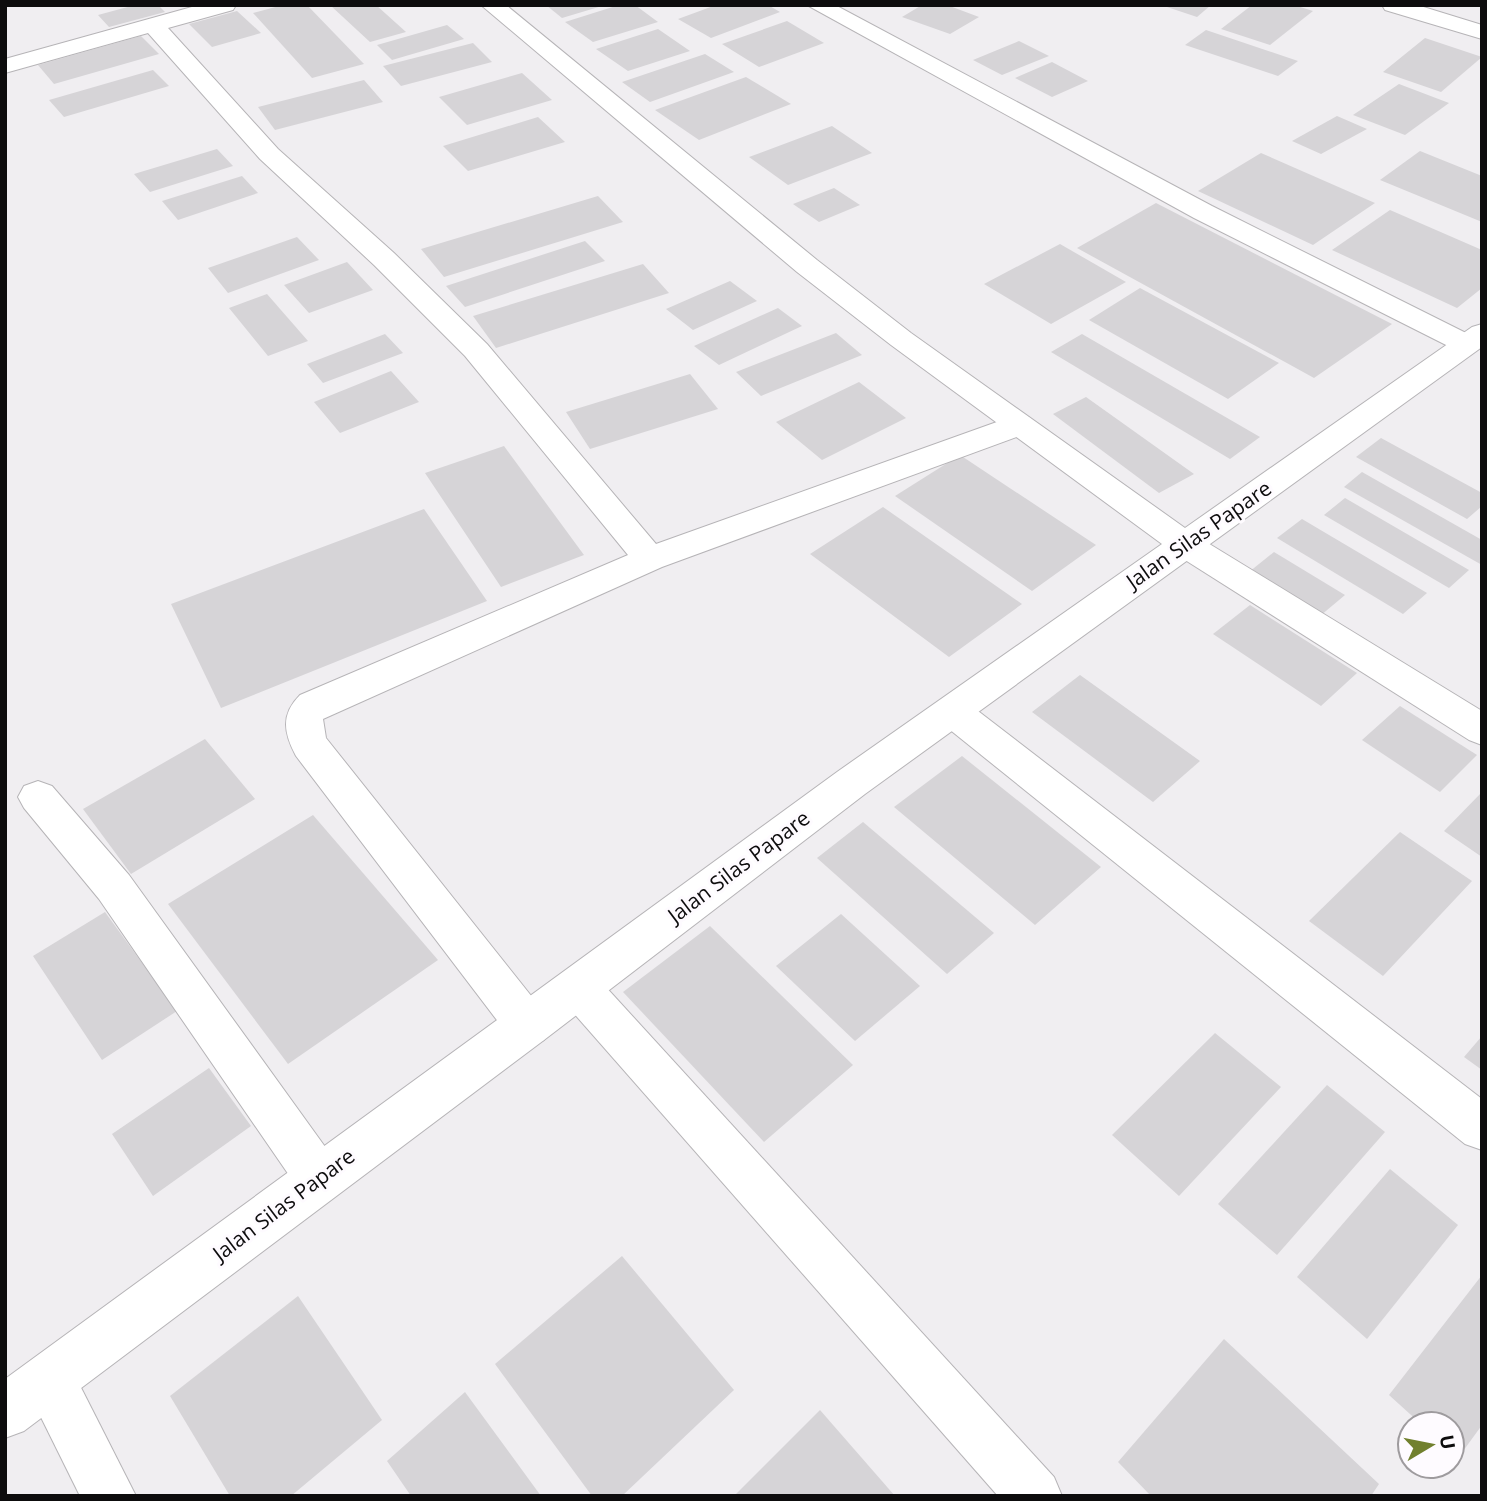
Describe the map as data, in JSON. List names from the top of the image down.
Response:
{
  "streets": {
    "street": ["Jalan Silas Papare"]
  },
  "north": "right"
}
